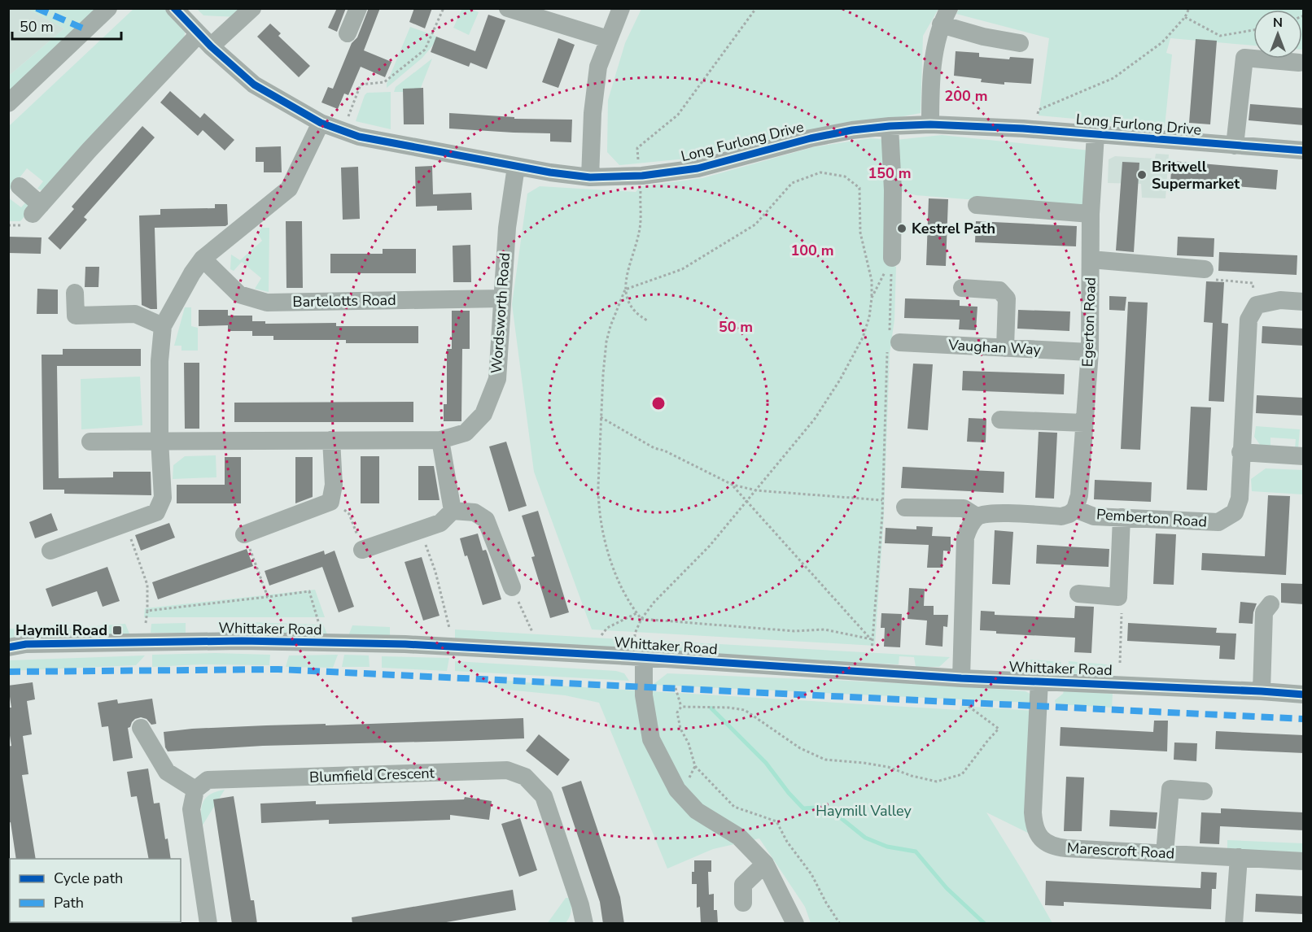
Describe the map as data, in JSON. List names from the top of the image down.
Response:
{
  "streets": {
    "street": [
      "Long Furlong Drive",
      "Bartelotts Road",
      "Wordsworth Road",
      "Egerton Road",
      "Vaughan Way",
      "Pemberton Road",
      "Whittaker Road",
      "Blumfield Crescent",
      "Marescroft Road"
    ]
  },
  "crossings": [
    ["Long Furlong Drive", "Wordsworth Road"],
    ["Long Furlong Drive", "Egerton Road"],
    ["Bartelotts Road", "Wordsworth Road"],
    ["Egerton Road", "Vaughan Way"],
    ["Egerton Road", "Pemberton Road"],
    ["Whittaker Road", "Marescroft Road"]
  ],
  "parks": ["Haymill Valley"],
  "places": {
    "other": ["Britwell Supermarket", "Kestrel Path"],
    "transit": ["Haymill Road"]
  },
  "legend": ["Cycle path", "Path"],
  "scale_bar": "50 m",
  "north": "top",
  "rings": [
    "200 m",
    "150 m",
    "100 m",
    "50 m"
  ]
}
